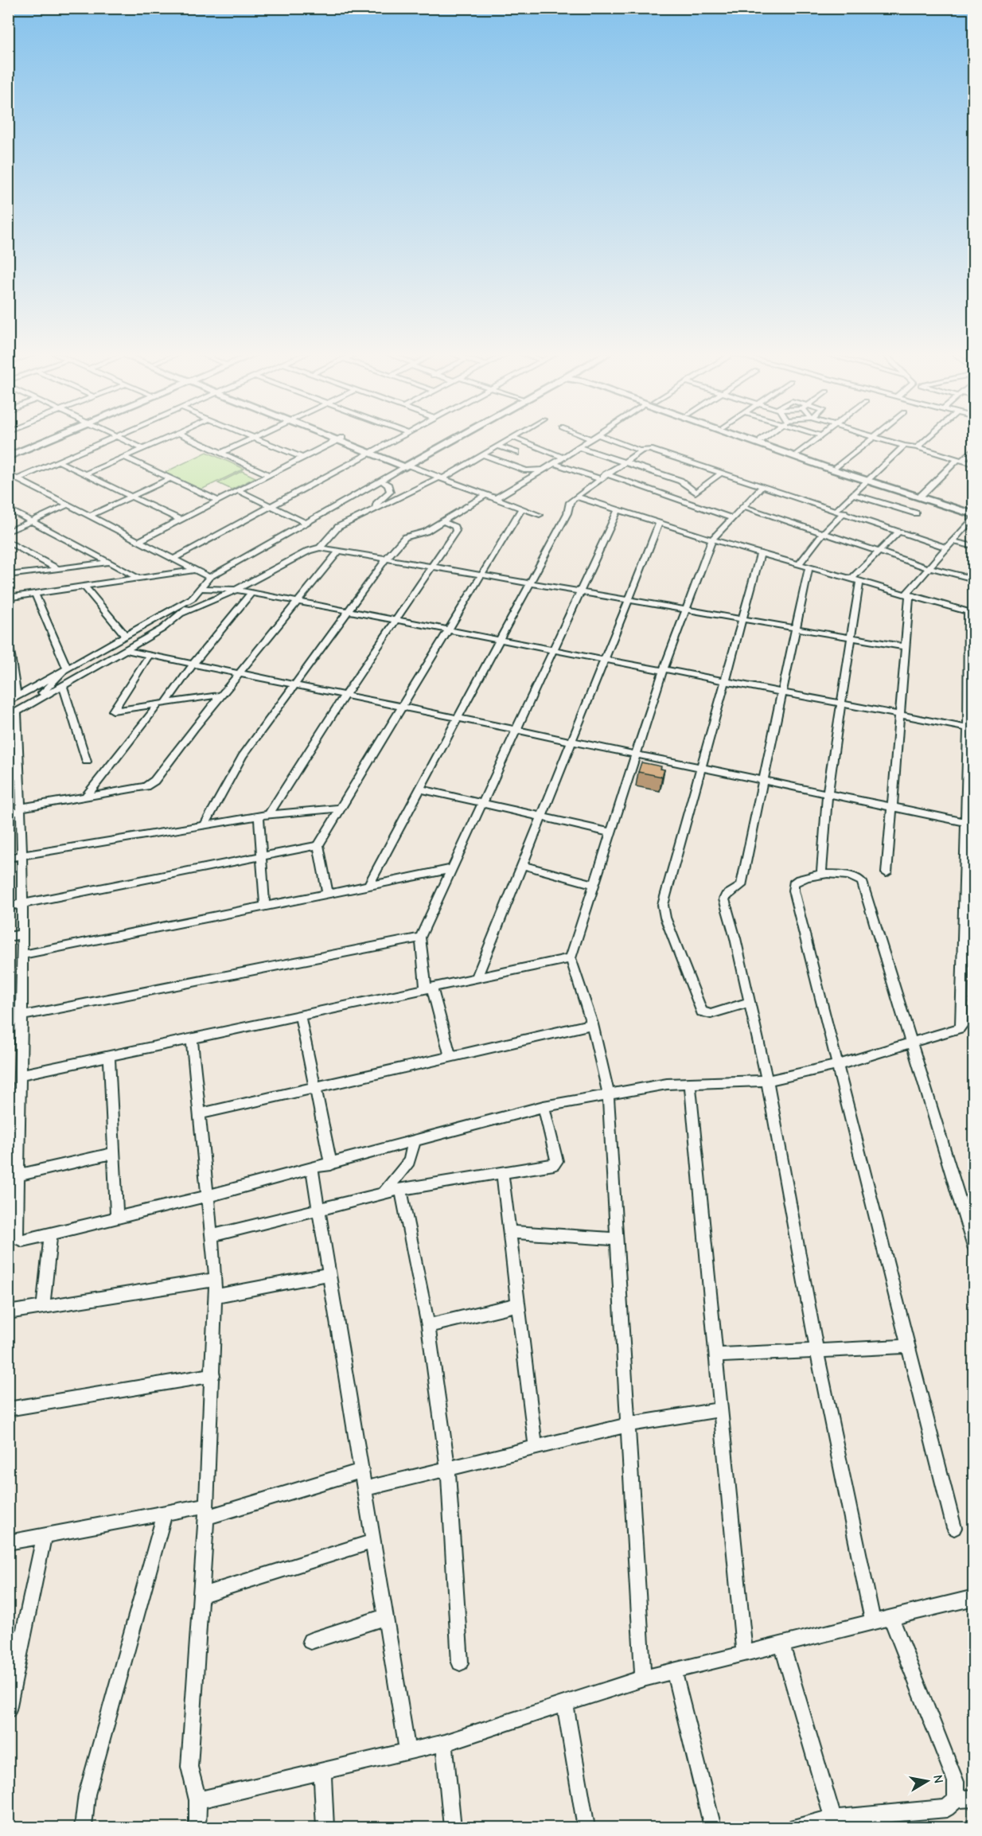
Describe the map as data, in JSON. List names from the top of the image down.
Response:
{
  "north": "right"
}
